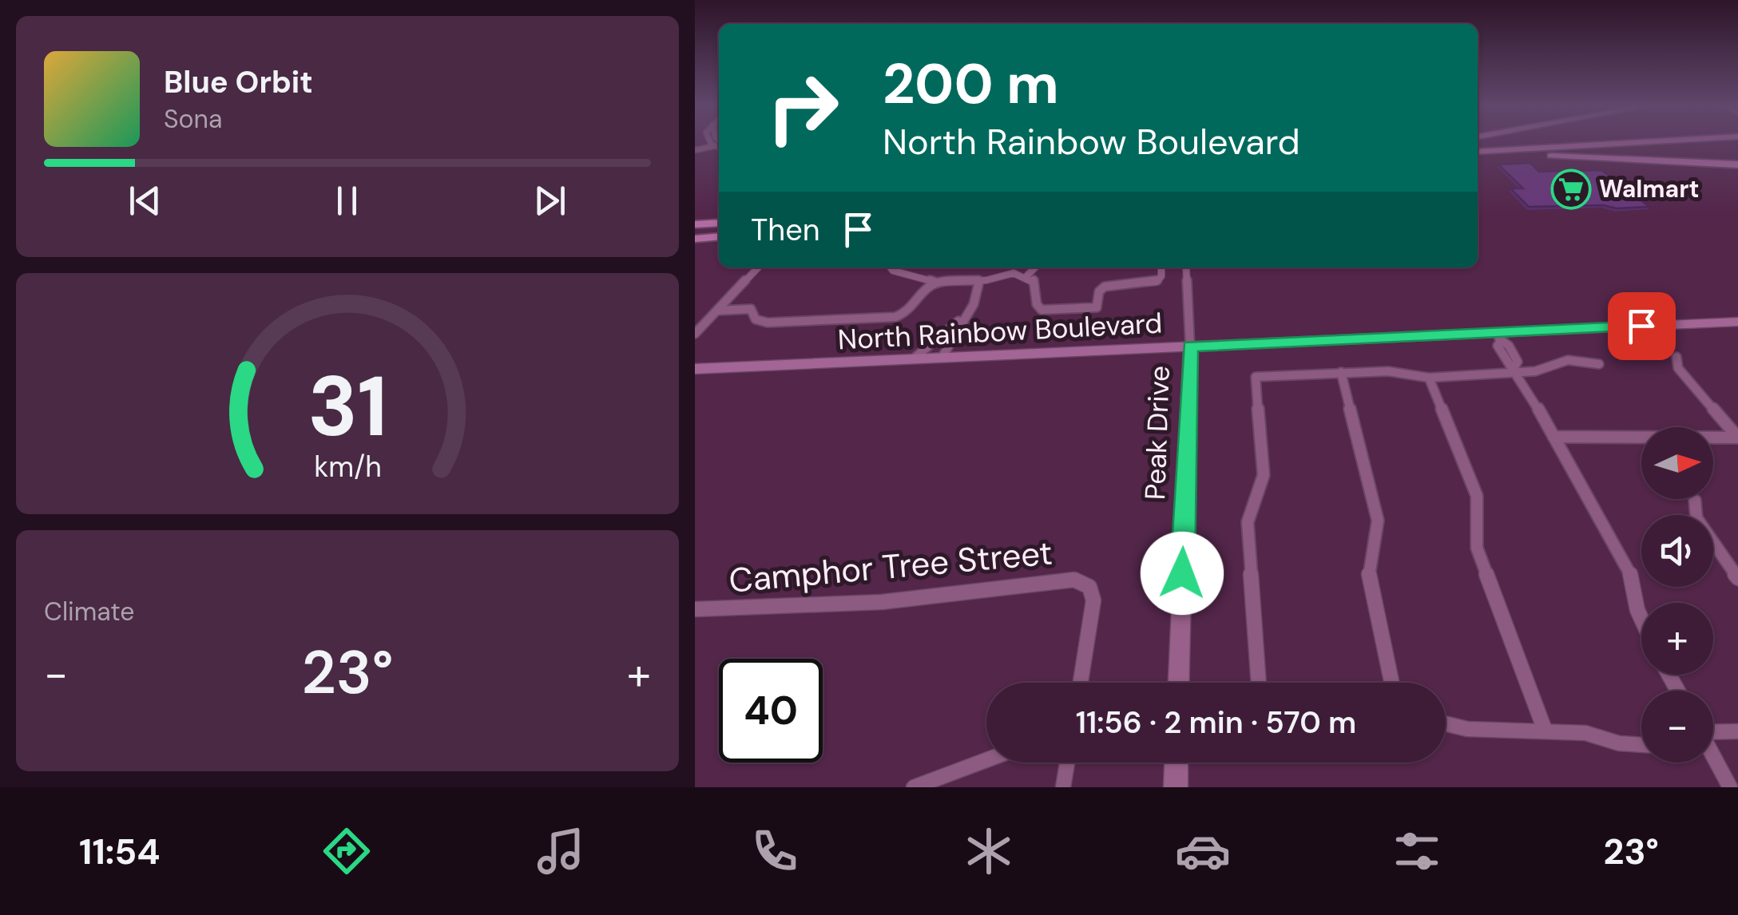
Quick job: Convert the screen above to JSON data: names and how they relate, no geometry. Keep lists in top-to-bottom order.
{
  "streets": {
    "main road": ["North Rainbow Boulevard"],
    "street": ["Peak Drive", "Camphor Tree Street"]
  },
  "crossings": [
    ["North Rainbow Boulevard", "Peak Drive"]
  ],
  "places": {
    "supermarket": ["Walmart"]
  },
  "north": "right",
  "page": {
    "turn": ["200 m", "North Rainbow Boulevard"],
    "song": ["Blue Orbit", "Sona"],
    "then": "Then",
    "map_buttons": ["+", "−"],
    "tile": "Climate",
    "heat": ["−", "23°", "+"],
    "limit": "40",
    "trip": "11:56 · 2 min · 570 m",
    "tabs": ["11:54", "23°"],
    "gauge": ["31", "km/h"]
  }
}
